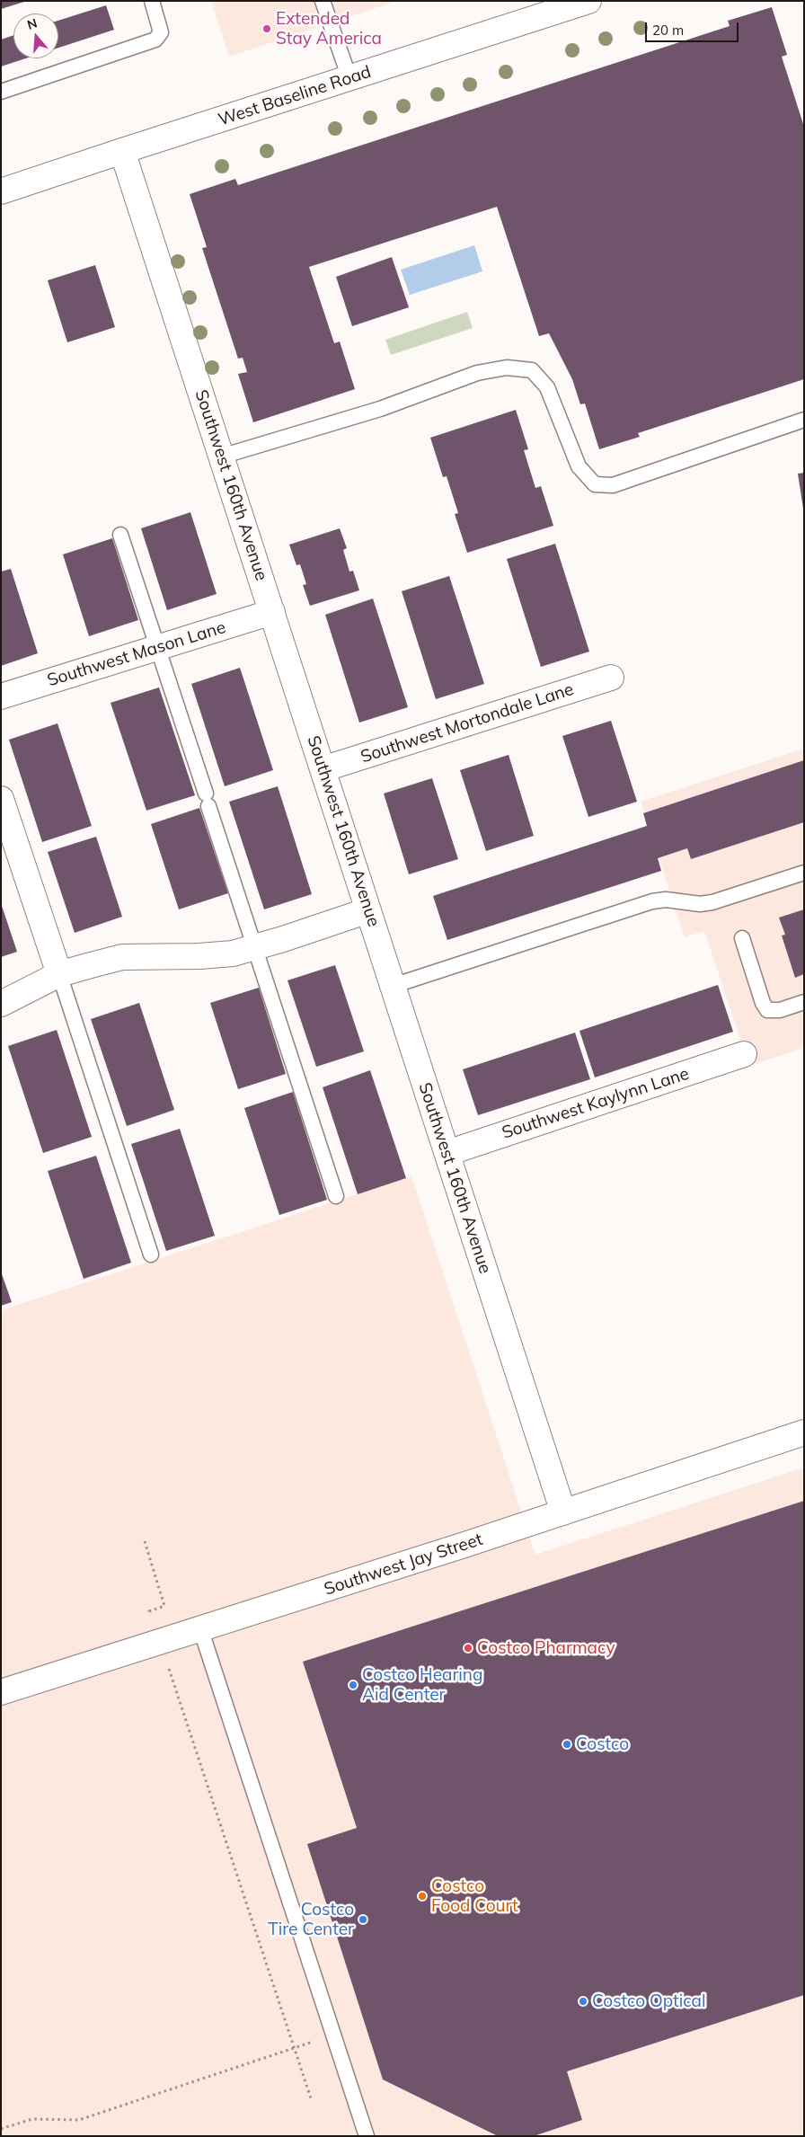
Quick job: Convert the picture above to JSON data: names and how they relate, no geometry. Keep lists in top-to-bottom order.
{
  "streets": {
    "street": [
      "West Baseline Road",
      "Southwest 160th Avenue",
      "Southwest Mason Lane",
      "Southwest Mortondale Lane",
      "Southwest Kaylynn Lane",
      "Southwest Jay Street"
    ]
  },
  "crossings": [
    ["West Baseline Road", "Southwest 160th Avenue"],
    ["Southwest 160th Avenue", "Southwest Mason Lane"],
    ["Southwest 160th Avenue", "Southwest Mortondale Lane"],
    ["Southwest 160th Avenue", "Southwest Kaylynn Lane"],
    ["Southwest 160th Avenue", "Southwest Jay Street"]
  ],
  "places": [
    "Extended Stay America",
    "Costco Pharmacy",
    "Costco Hearing Aid Center",
    "Costco",
    "Costco Food Court",
    "Costco Tire Center",
    "Costco Optical"
  ],
  "scale_bar": "20 m",
  "north": "top"
}
